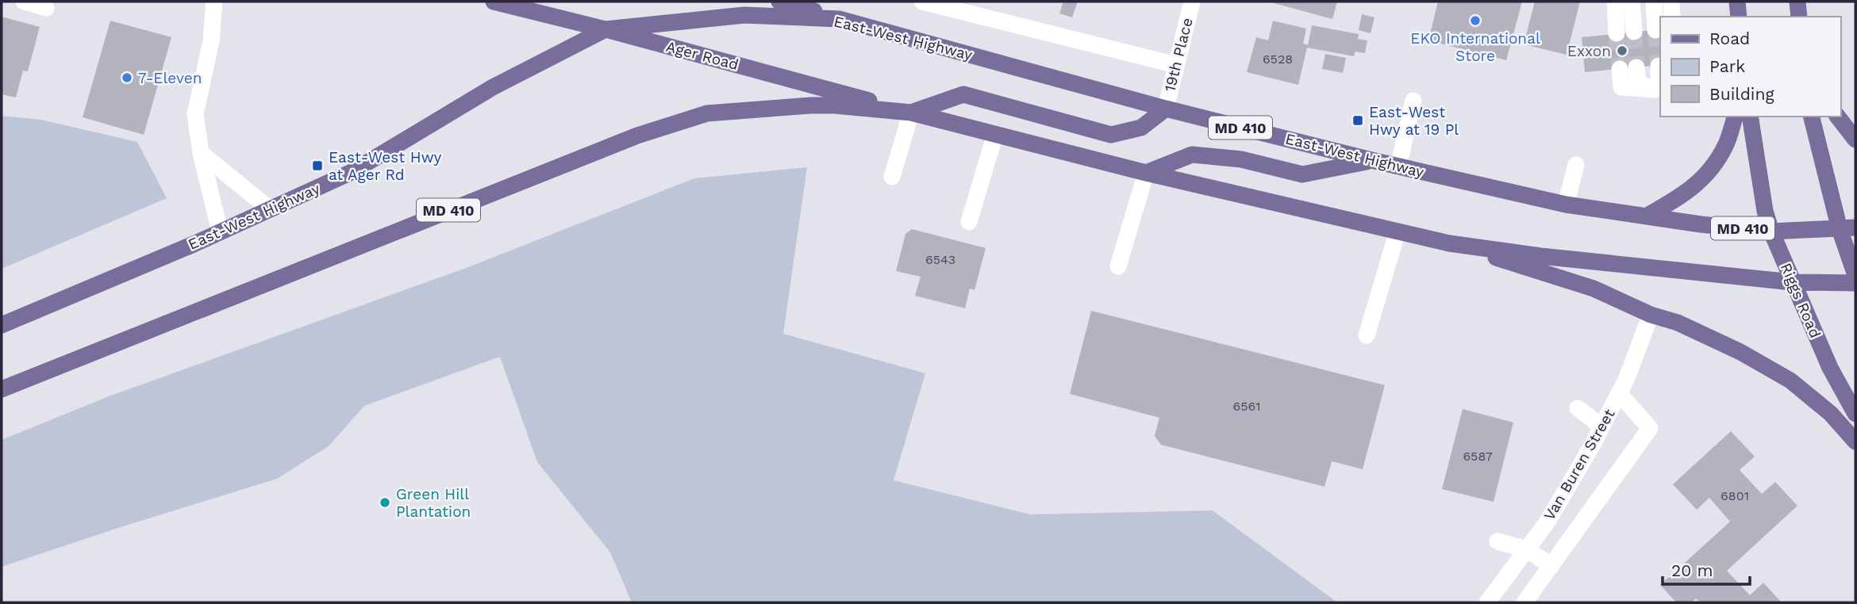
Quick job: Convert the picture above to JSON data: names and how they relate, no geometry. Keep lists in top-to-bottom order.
{
  "streets": {
    "main road": [
      "East-West Highway",
      "Ager Road",
      "MD 410",
      "Riggs Road"
    ],
    "street": ["19th Place", "Van Buren Street"]
  },
  "crossings": [
    ["East-West Highway", "19th Place"],
    ["East-West Highway", "Ager Road"],
    ["East-West Highway", "Riggs Road"],
    ["Ager Road", "MD 410"],
    ["MD 410", "Riggs Road"]
  ],
  "places": {
    "other": [
      "EKO International Store",
      "Exxon",
      "7-Eleven",
      "Green Hill Plantation"
    ],
    "transit": ["East-West Hwy at 19 Pl", "East-West Hwy at Ager Rd"]
  },
  "house_numbers": [
    "6528",
    "6543",
    "6561",
    "6587",
    "6801"
  ],
  "legend": ["Road", "Park", "Building"],
  "scale_bar": "20 m"
}
